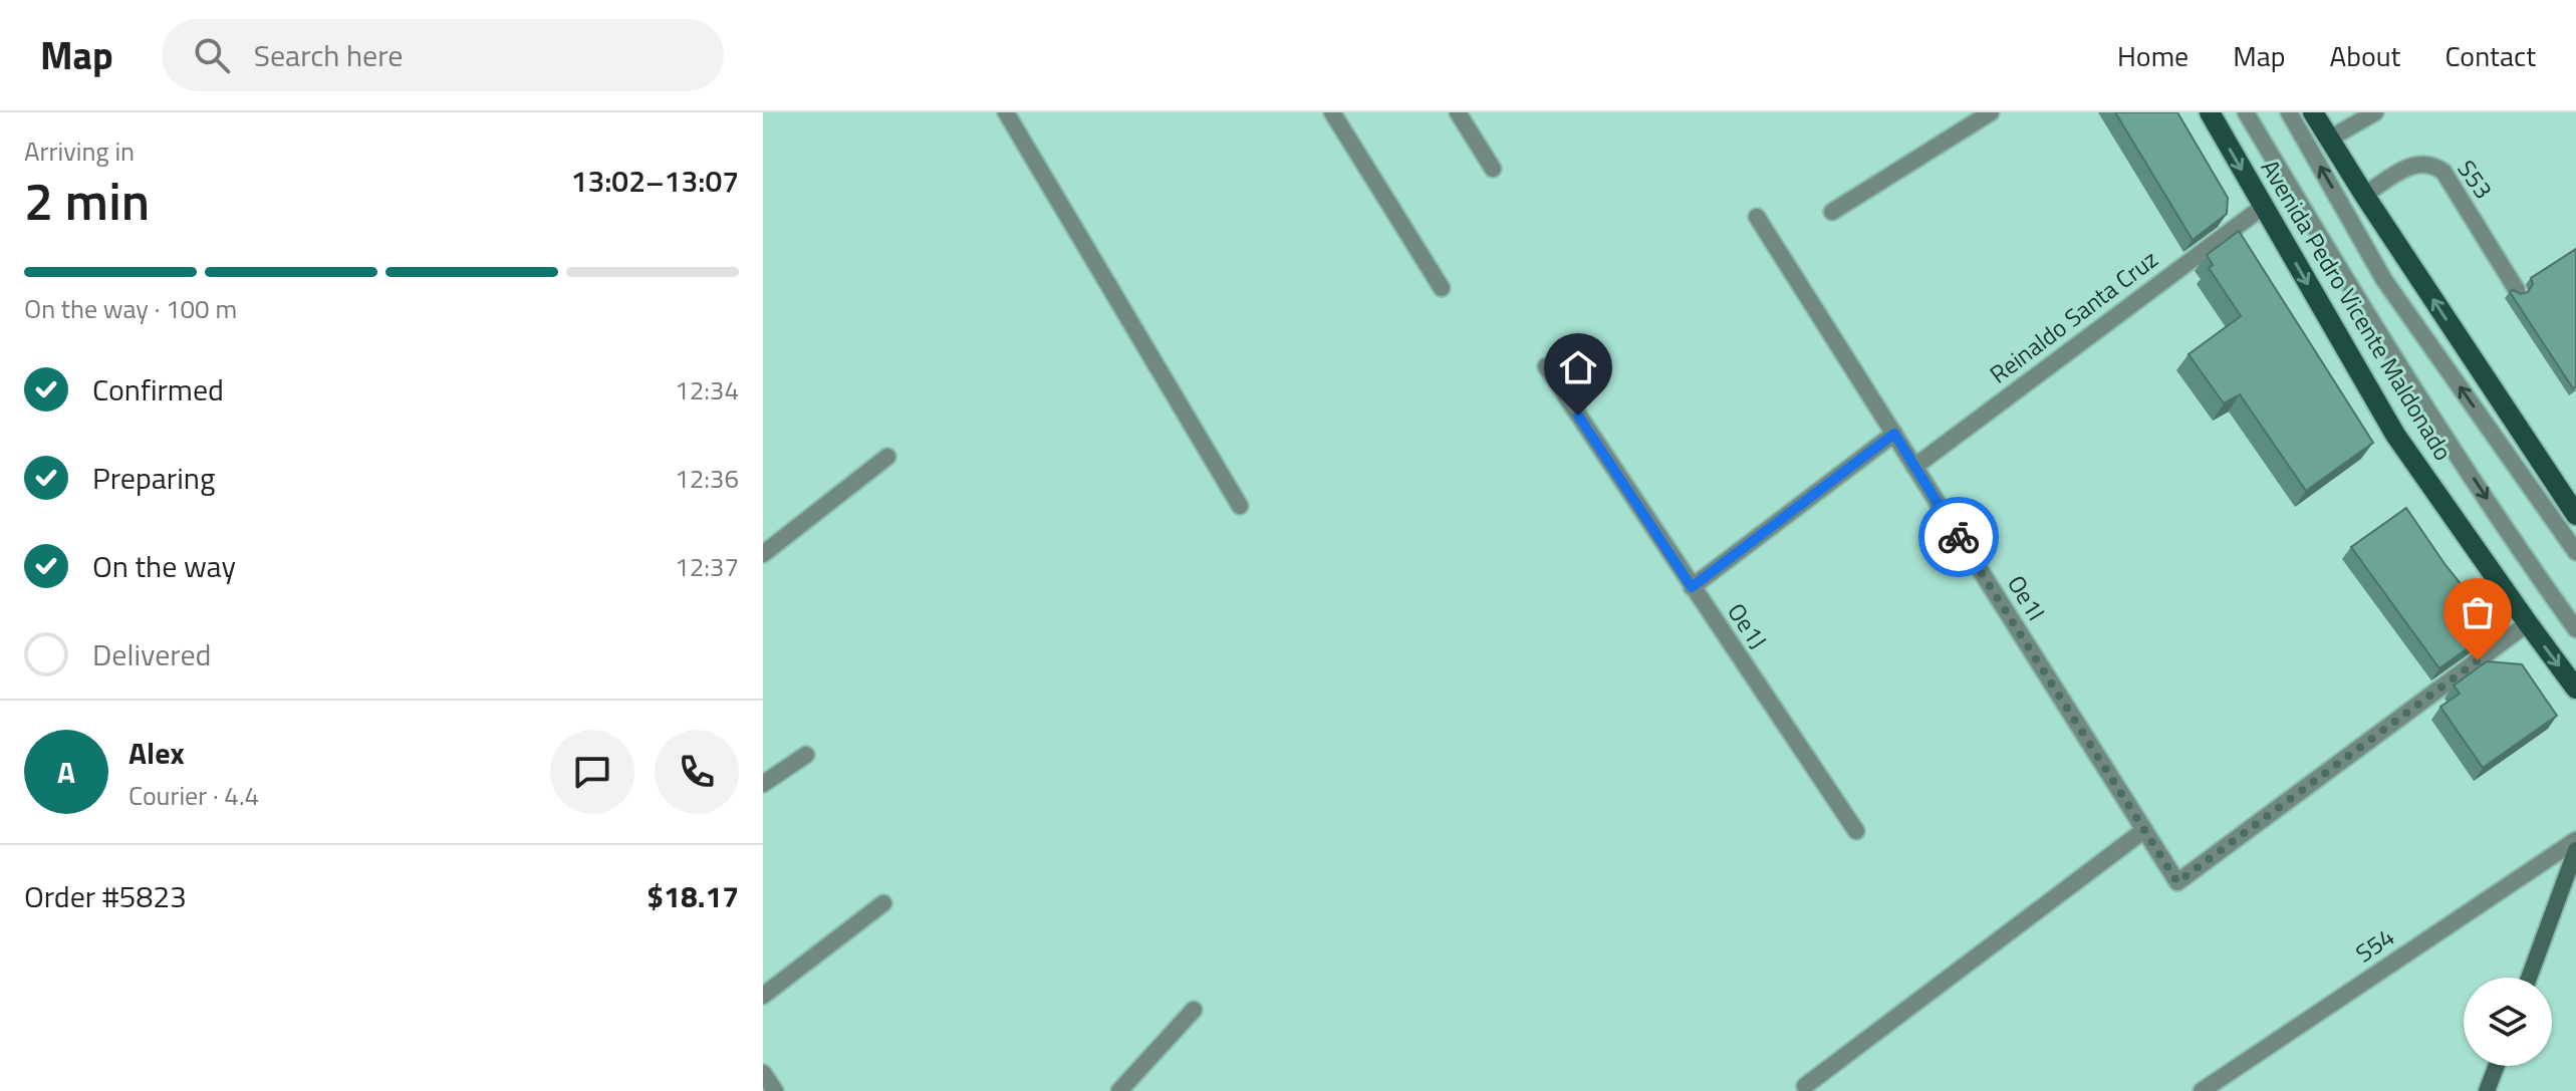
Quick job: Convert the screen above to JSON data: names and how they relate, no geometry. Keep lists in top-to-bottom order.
{
  "streets": {
    "main road": ["Avenida Pedro Vicente Maldonado"],
    "street": [
      "S53",
      "Reinaldo Santa Cruz",
      "Oe1I",
      "Oe1J",
      "S54"
    ]
  },
  "crossings": [
    ["Avenida Pedro Vicente Maldonado", "Reinaldo Santa Cruz"],
    ["Avenida Pedro Vicente Maldonado", "Oe1I"],
    ["Reinaldo Santa Cruz", "Oe1I"]
  ],
  "page": {
    "header": "Map",
    "search": "Search here",
    "nav": [
      "Home",
      "Map",
      "About",
      "Contact"
    ],
    "heading": ["2 min", "Arriving in", "13:02–13:07"],
    "panel": [
      "Alex",
      "Courier · 4.4",
      "Order #5823",
      "$18.17"
    ],
    "bar": "On the way · 100 m",
    "list": [
      ["Confirmed", "12:34"],
      ["Preparing", "12:36"],
      ["On the way", "12:37"],
      "Delivered"
    ],
    "round": "A"
  }
}
